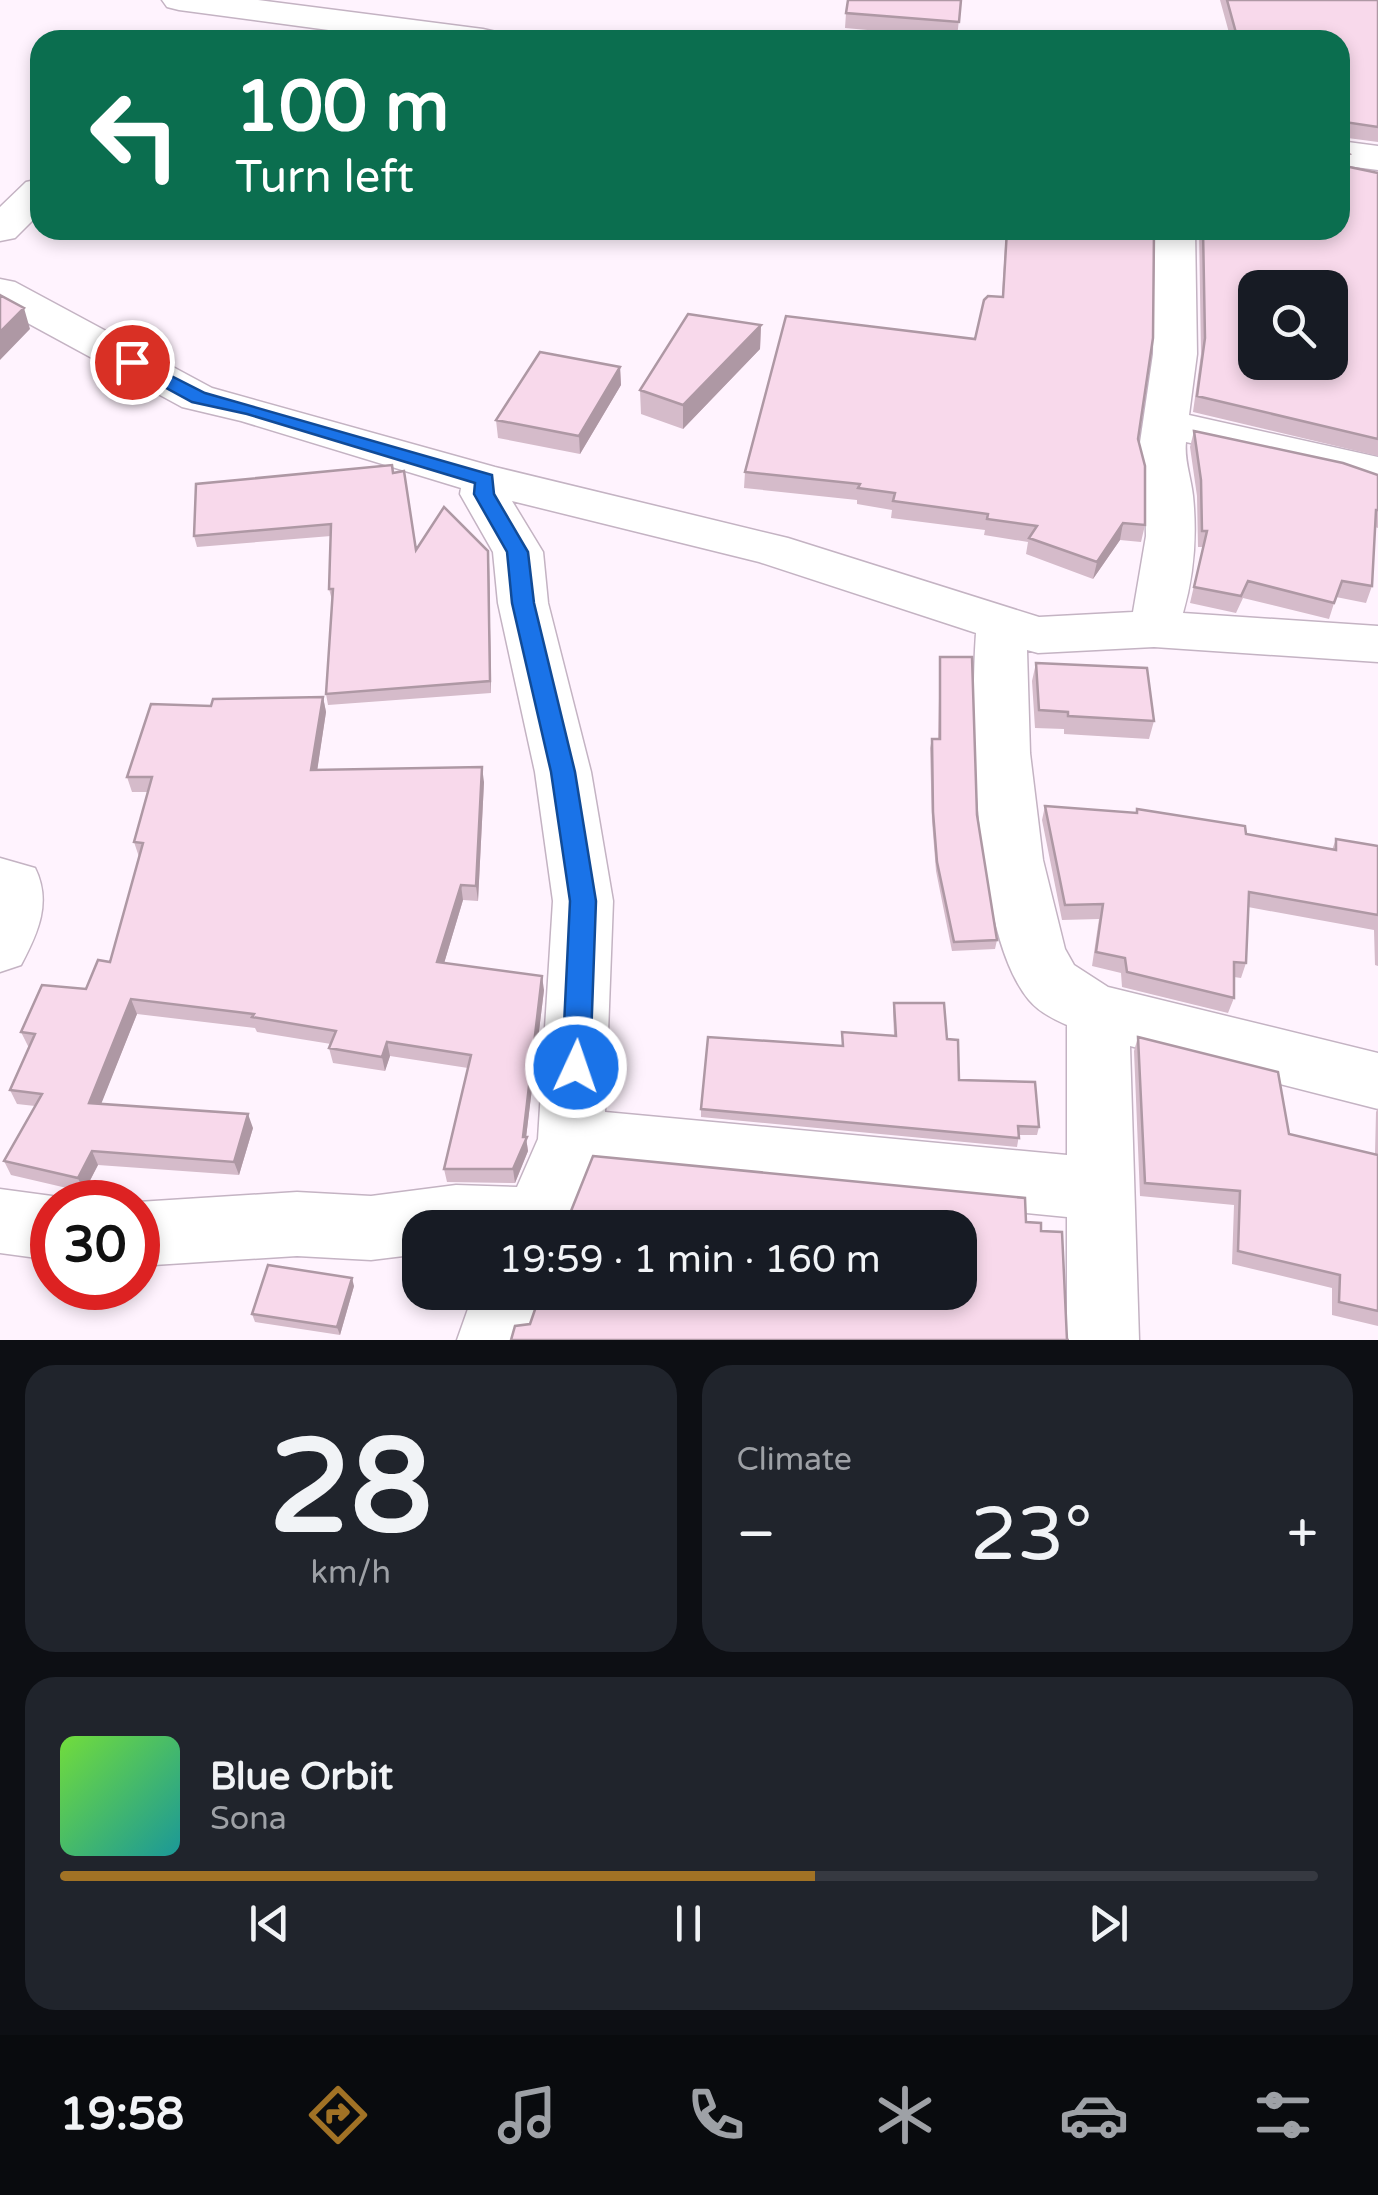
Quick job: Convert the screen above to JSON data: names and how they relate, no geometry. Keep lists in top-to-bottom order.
{
  "page": {
    "turn": ["100 m", "Turn left"],
    "limit": "30",
    "trip": "19:59 · 1 min · 160 m",
    "tile": [
      ["28", "km/h"],
      "Climate"
    ],
    "heat": ["−", "23°", "+"],
    "song": ["Blue Orbit", "Sona"],
    "tabs": "19:58"
  }
}
